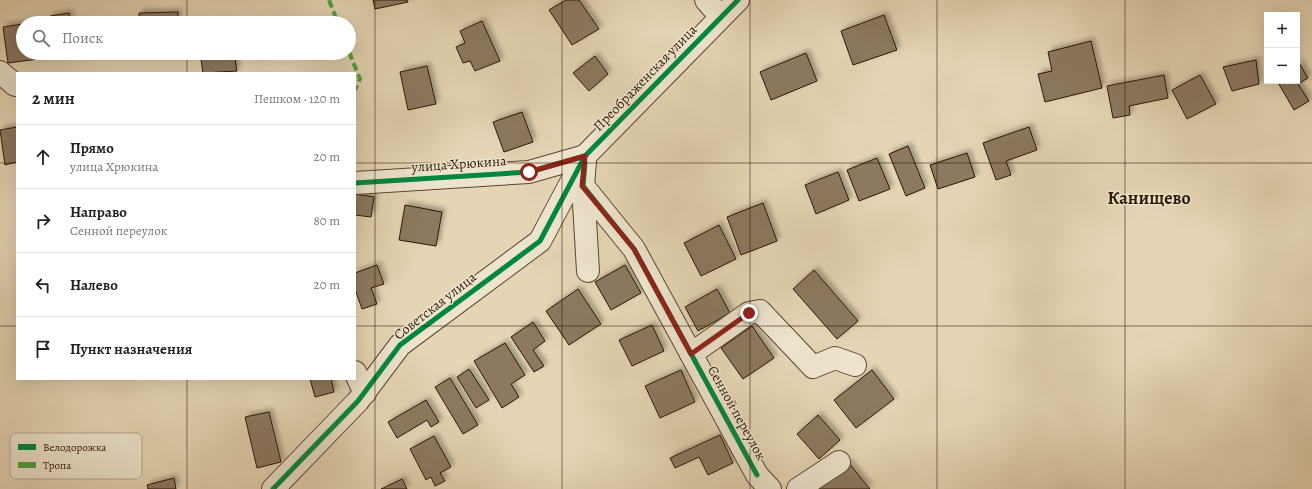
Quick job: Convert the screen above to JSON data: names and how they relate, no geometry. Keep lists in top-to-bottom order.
{
  "streets": {
    "street": [
      "Преображенская улица",
      "улица Хрюкина",
      "Советская улица",
      "Сенной переулок"
    ]
  },
  "crossings": [
    ["Преображенская улица", "улица Хрюкина"],
    ["Преображенская улица", "Советская улица"],
    ["улица Хрюкина", "Советская улица"]
  ],
  "districts": ["Канищево"],
  "legend": ["Велодорожка", "Тропа"],
  "page": {
    "map_buttons": ["+", "−"],
    "search": "Поиск",
    "heading": ["2 мин", "Пешком · 120 m"],
    "list": [
      ["Прямо", "улица Хрюкина", "20 m"],
      ["Направо", "Сенной переулок", "80 m"],
      ["Налево", "20 m"],
      "Пункт назначения"
    ]
  }
}
